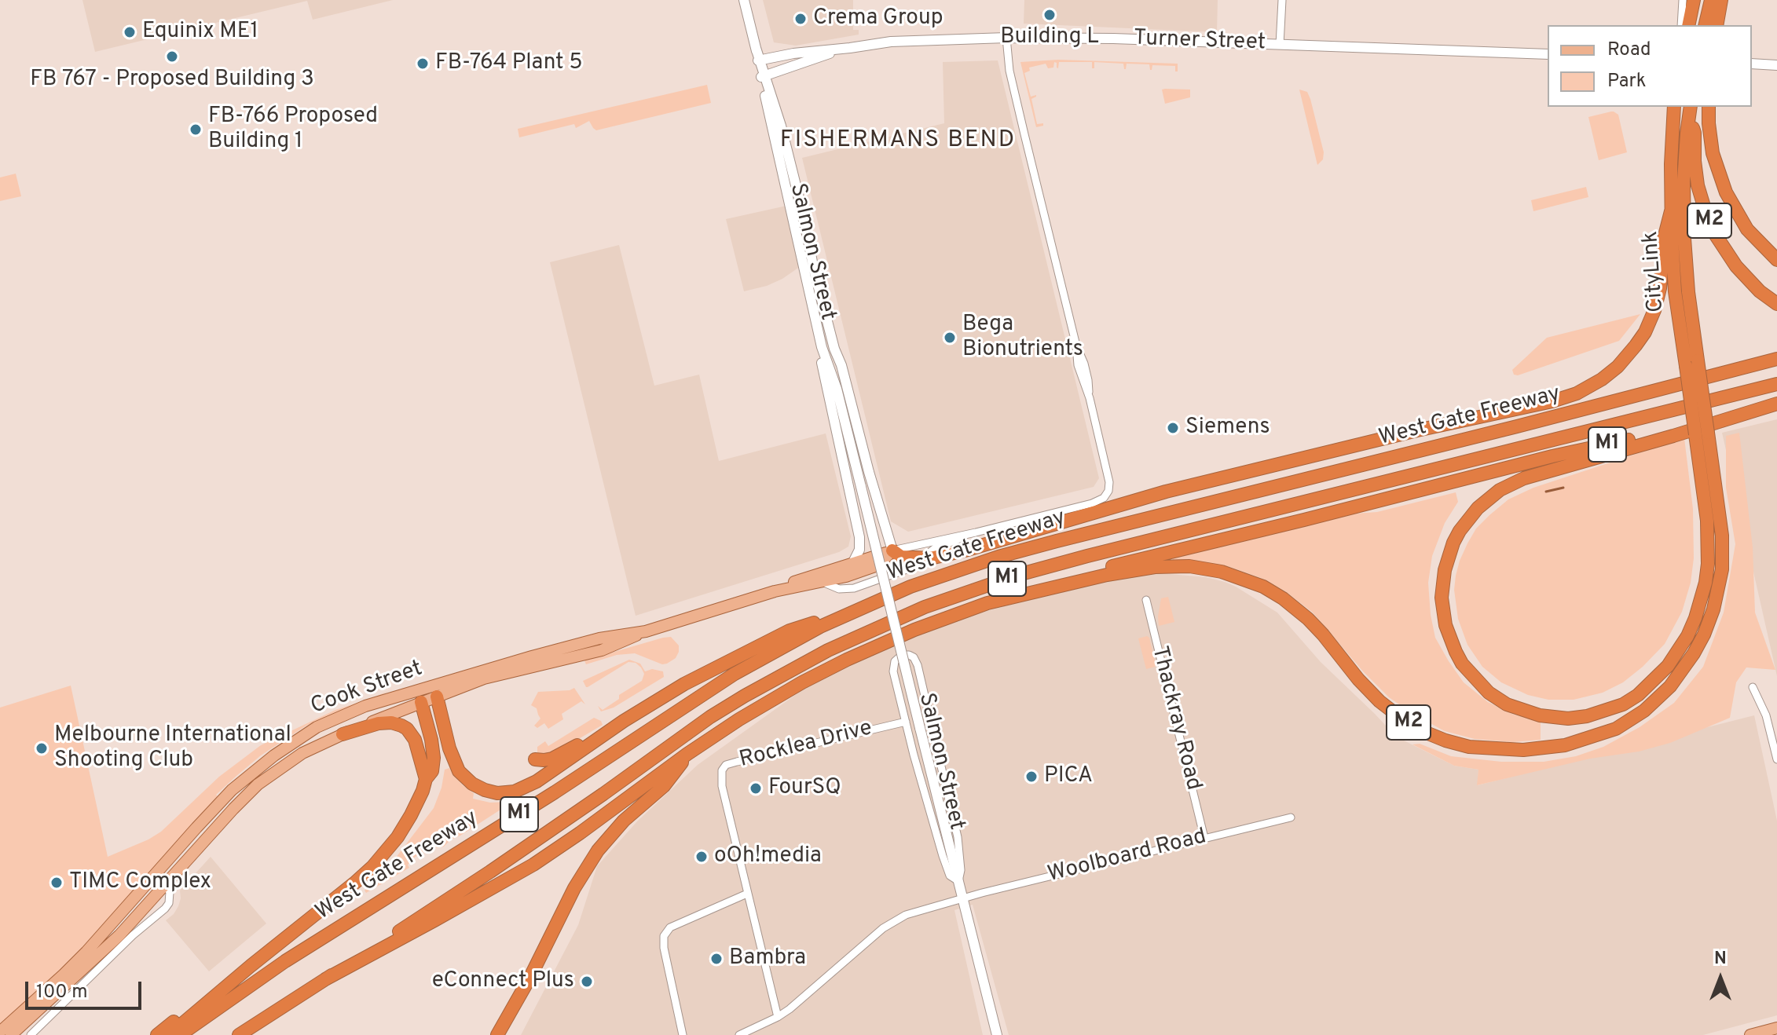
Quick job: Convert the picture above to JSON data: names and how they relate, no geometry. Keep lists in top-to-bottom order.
{
  "streets": {
    "highway": [
      "M2",
      "CityLink",
      "West Gate Freeway",
      "M1"
    ],
    "main road": ["Cook Street"],
    "street": [
      "Turner Street",
      "Salmon Street",
      "Thackray Road",
      "Rocklea Drive",
      "Woolboard Road"
    ]
  },
  "crossings": [
    ["Turner Street", "Salmon Street"],
    ["M2", "Salmon Street"],
    ["M2", "CityLink"],
    ["M2", "West Gate Freeway"],
    ["M2", "M1"],
    ["M2", "Cook Street"],
    ["Salmon Street", "Cook Street"],
    ["Salmon Street", "Rocklea Drive"],
    ["Salmon Street", "Woolboard Road"],
    ["West Gate Freeway", "M1"],
    ["Thackray Road", "Woolboard Road"]
  ],
  "districts": ["FISHERMANS BEND"],
  "places": [
    "Building L",
    "Crema Group",
    "Equinix ME1",
    "FB 767 - Proposed Building 3",
    "FB-764 Plant 5",
    "FB-766 Proposed Building 1",
    "Bega Bionutrients",
    "Siemens",
    "Melbourne International Shooting Club",
    "PICA",
    "FourSQ",
    "oOh!media",
    "TIMC Complex",
    "Bambra",
    "eConnect Plus"
  ],
  "legend": ["Road", "Park"],
  "scale_bar": "100 m",
  "north": "top"
}
